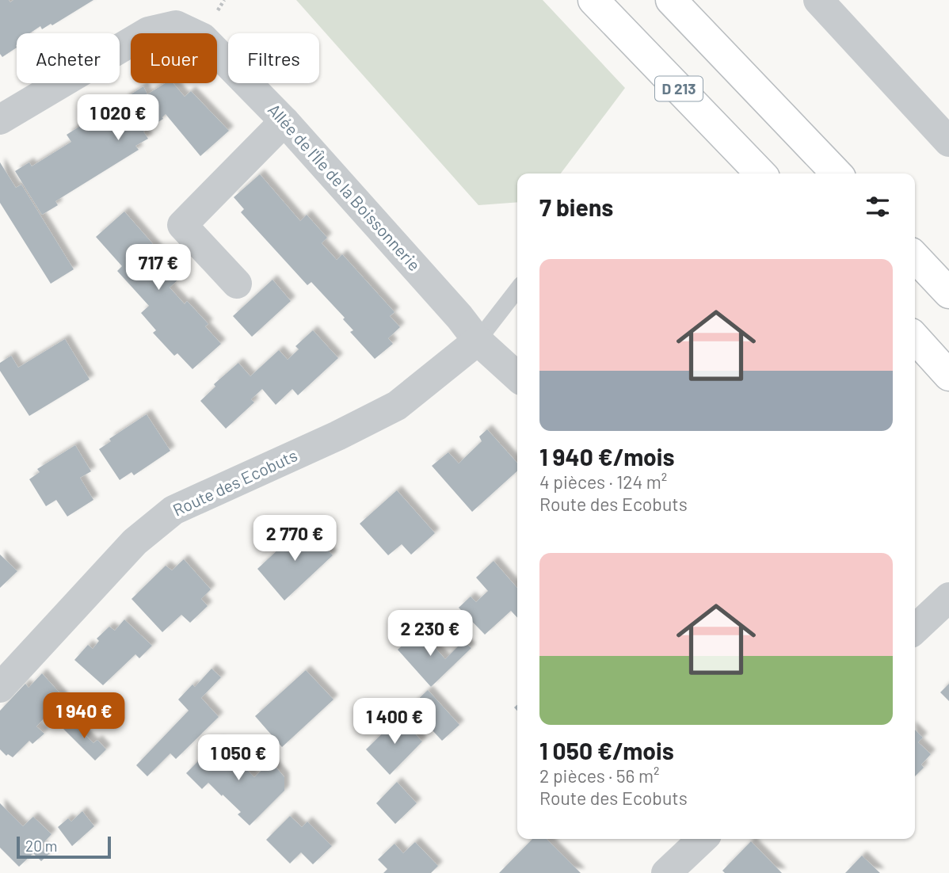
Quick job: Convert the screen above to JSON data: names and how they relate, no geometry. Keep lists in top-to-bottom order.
{
  "streets": {
    "highway": ["D 213"],
    "street": ["Allée de l'Île de la Boissonnerie", "Route des Ecobuts"]
  },
  "crossings": [
    ["Allée de l'Île de la Boissonnerie", "Route des Ecobuts"]
  ],
  "scale_bar": "20 m",
  "page": {
    "chip": ["Acheter", "Louer", "Filtres"],
    "price": [
      "1 020 €",
      "717 €",
      "2 770 €",
      "2 230 €",
      "1 940 €",
      "1 400 €",
      "1 050 €"
    ],
    "heading": "7 biens",
    "list": [
      {
        "name": "1 940 €/mois",
        "note": "4 pièces · 124 m² · Route des Ecobuts"
      },
      {
        "name": "1 050 €/mois",
        "note": "2 pièces · 56 m² · Route des Ecobuts"
      }
    ],
    "scale": "20 m"
  }
}
